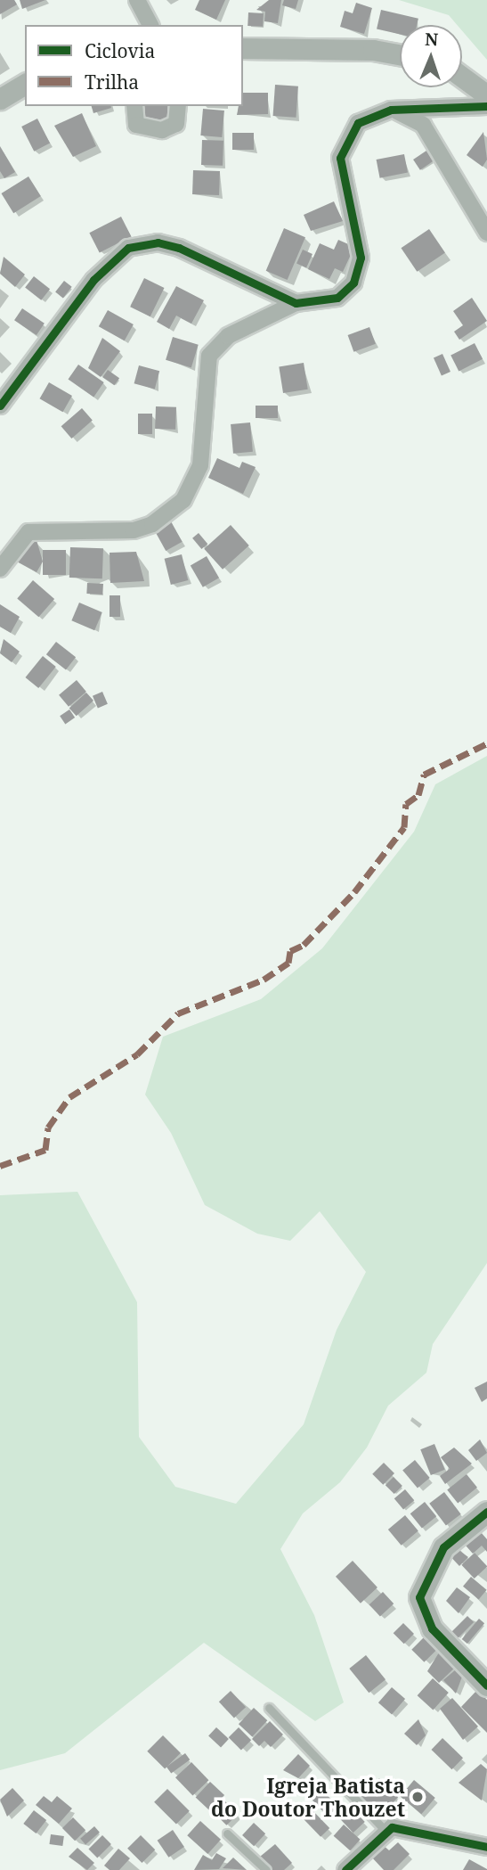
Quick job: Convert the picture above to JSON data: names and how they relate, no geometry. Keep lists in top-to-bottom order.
{
  "places": ["Igreja Batista do Doutor Thouzet"],
  "legend": ["Ciclovia", "Trilha"],
  "north": "top"
}
